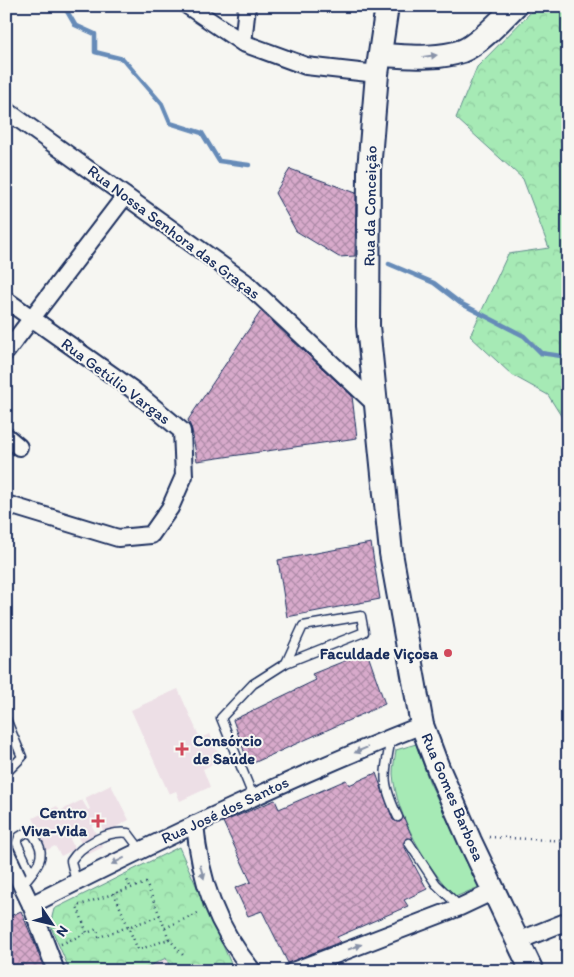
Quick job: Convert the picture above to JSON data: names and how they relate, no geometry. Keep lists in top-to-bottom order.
{
  "streets": {
    "street": [
      "Rua da Conceição",
      "Rua Nossa Senhora das Graças",
      "Rua Getúlio Vargas",
      "Rua Gomes Barbosa",
      "Rua José dos Santos"
    ]
  },
  "crossings": [
    ["Rua da Conceição", "Rua Nossa Senhora das Graças"],
    ["Rua da Conceição", "Rua Gomes Barbosa"],
    ["Rua Nossa Senhora das Graças", "Rua Gomes Barbosa"],
    ["Rua Gomes Barbosa", "Rua José dos Santos"]
  ],
  "one_way": ["Rua José dos Santos"],
  "places": {
    "other": ["Faculdade Viçosa"],
    "health": ["Consórcio de Saúde", "Centro Viva-Vida"]
  },
  "north": "bottom right"
}
